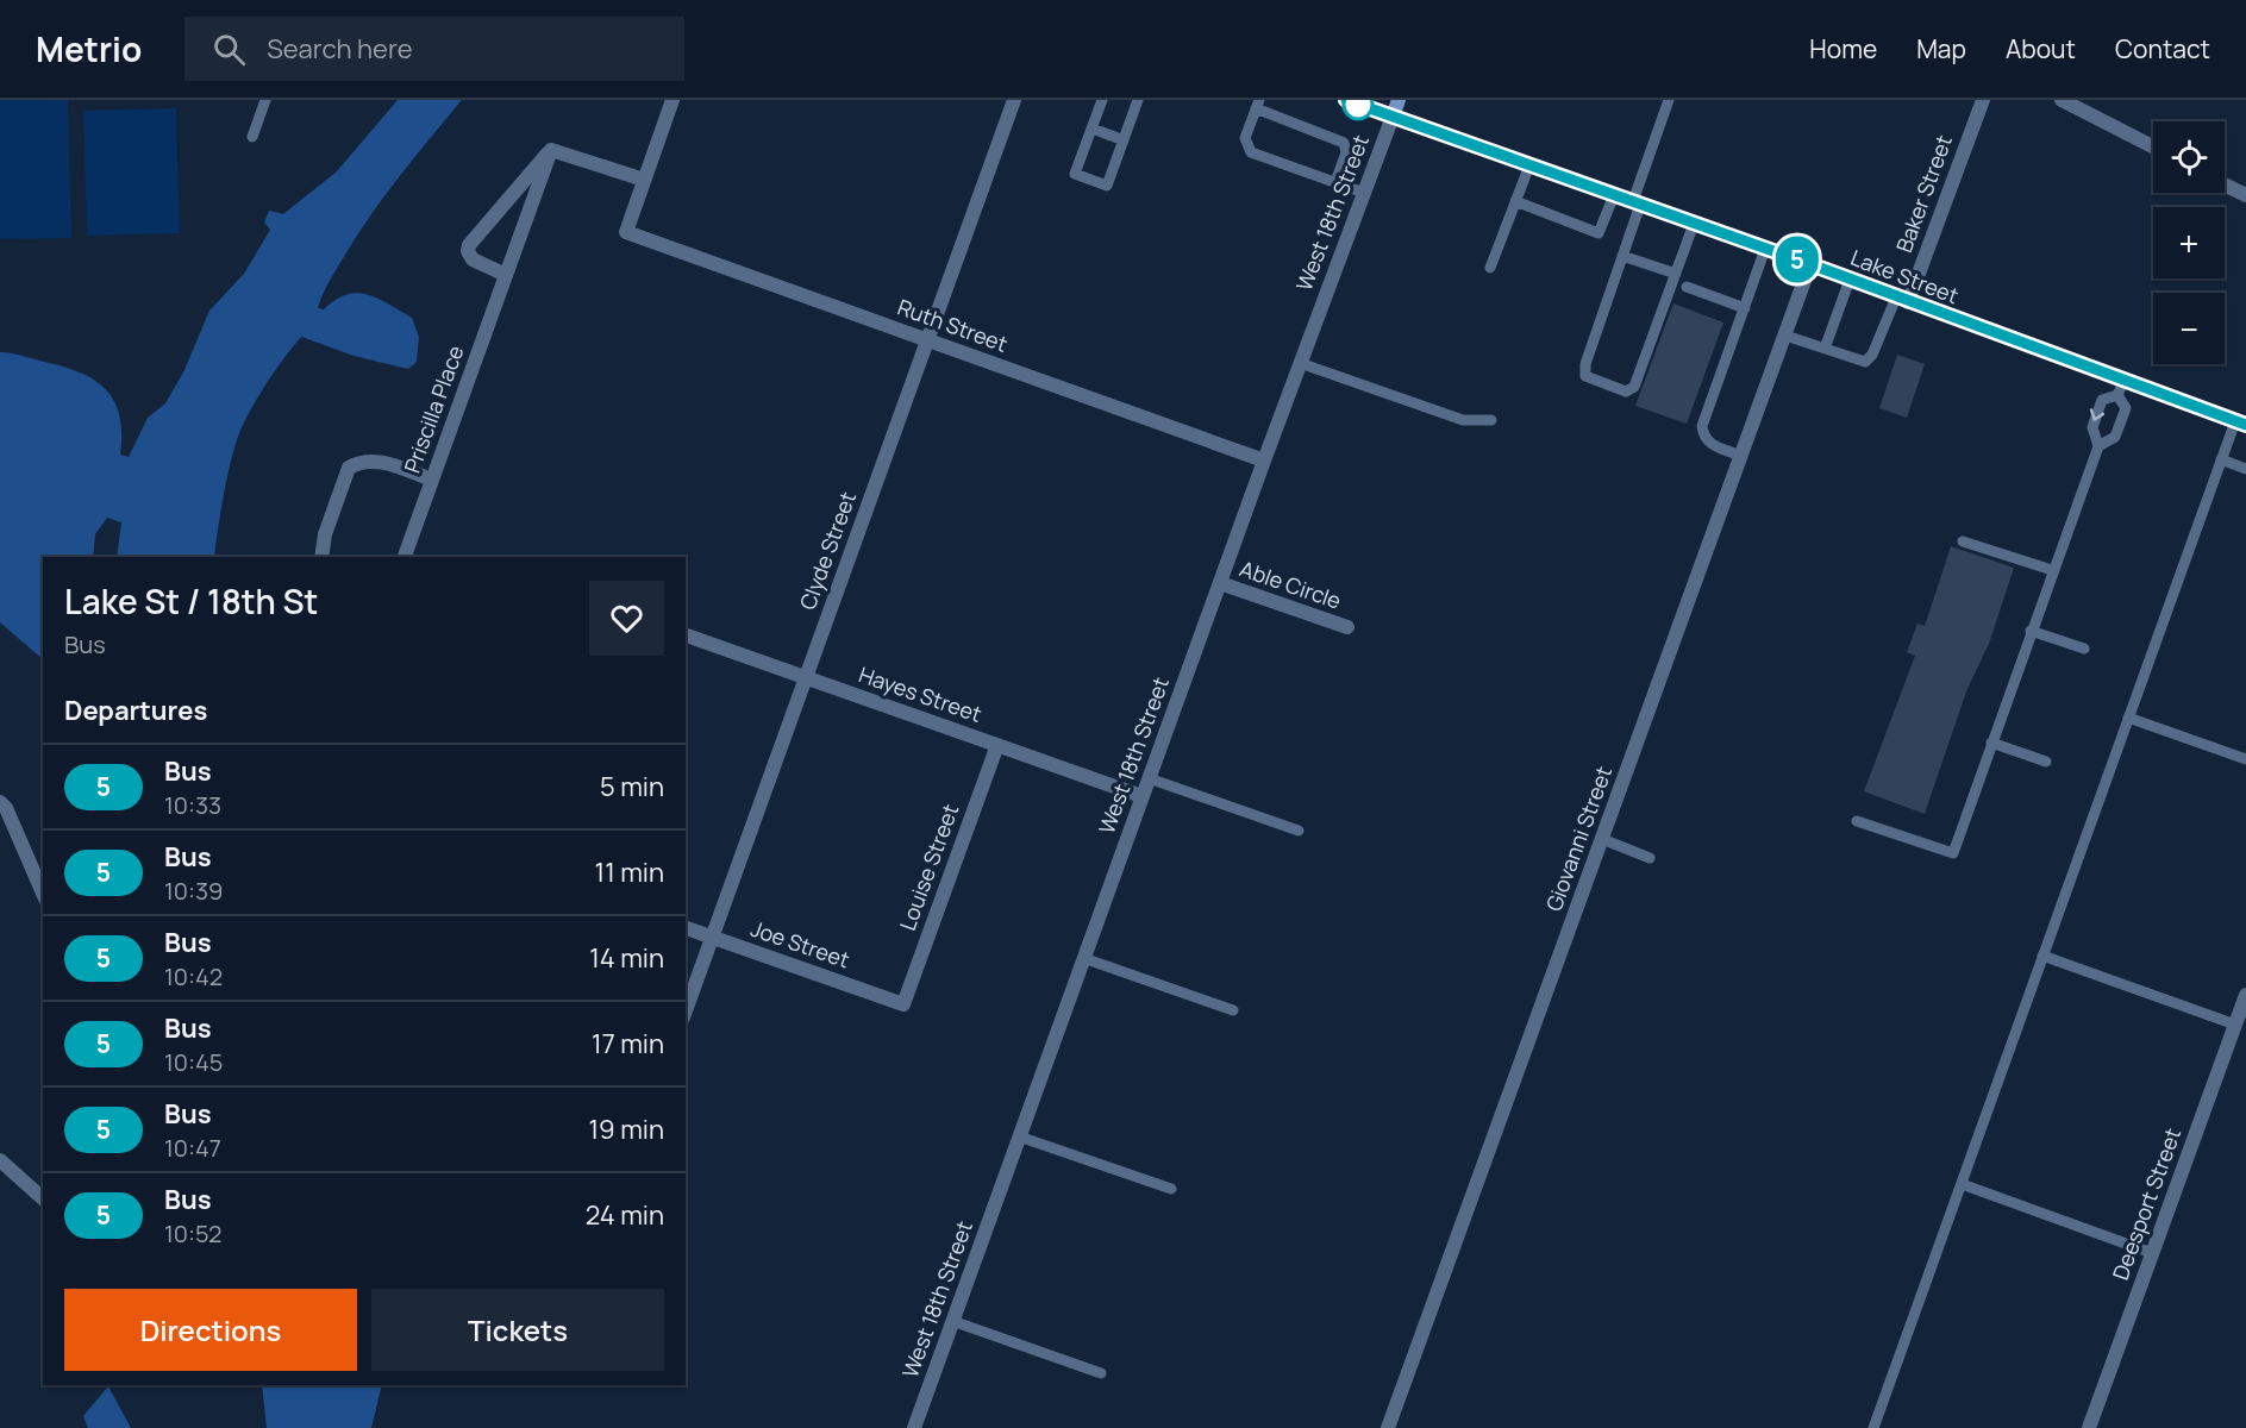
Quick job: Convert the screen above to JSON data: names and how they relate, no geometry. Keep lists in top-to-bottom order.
{
  "streets": {
    "street": [
      "Baker Street",
      "West 18th Street",
      "Lake Street",
      "Ruth Street",
      "Priscilla Place",
      "Clyde Street",
      "Able Circle",
      "Hayes Street",
      "Giovanni Street",
      "Louise Street",
      "Joe Street",
      "Deesport Street"
    ]
  },
  "crossings": [
    ["Baker Street", "Lake Street"],
    ["West 18th Street", "Lake Street"],
    ["West 18th Street", "Ruth Street"],
    ["West 18th Street", "Able Circle"],
    ["West 18th Street", "Hayes Street"],
    ["Lake Street", "Giovanni Street"],
    ["Ruth Street", "Clyde Street"],
    ["Clyde Street", "Hayes Street"],
    ["Clyde Street", "Joe Street"],
    ["Hayes Street", "Louise Street"],
    ["Louise Street", "Joe Street"]
  ],
  "lines": ["bus line 5"],
  "page": {
    "header": "Metrio",
    "search": "Search here",
    "nav": [
      "Home",
      "Map",
      "About",
      "Contact"
    ],
    "on_map": "5",
    "map_buttons": ["+", "−"],
    "heading": [
      ["Lake St / 18th St", "Bus"],
      "Departures"
    ],
    "list": [
      {
        "mark": "5",
        "name": "Bus",
        "note": "10:33",
        "value": "5 min"
      },
      {
        "mark": "5",
        "name": "Bus",
        "note": "10:39",
        "value": "11 min"
      },
      {
        "mark": "5",
        "name": "Bus",
        "note": "10:42",
        "value": "14 min"
      },
      {
        "mark": "5",
        "name": "Bus",
        "note": "10:45",
        "value": "17 min"
      },
      {
        "mark": "5",
        "name": "Bus",
        "note": "10:47",
        "value": "19 min"
      },
      {
        "mark": "5",
        "name": "Bus",
        "note": "10:52",
        "value": "24 min"
      }
    ],
    "buttons": ["Directions", "Tickets"]
  }
}
